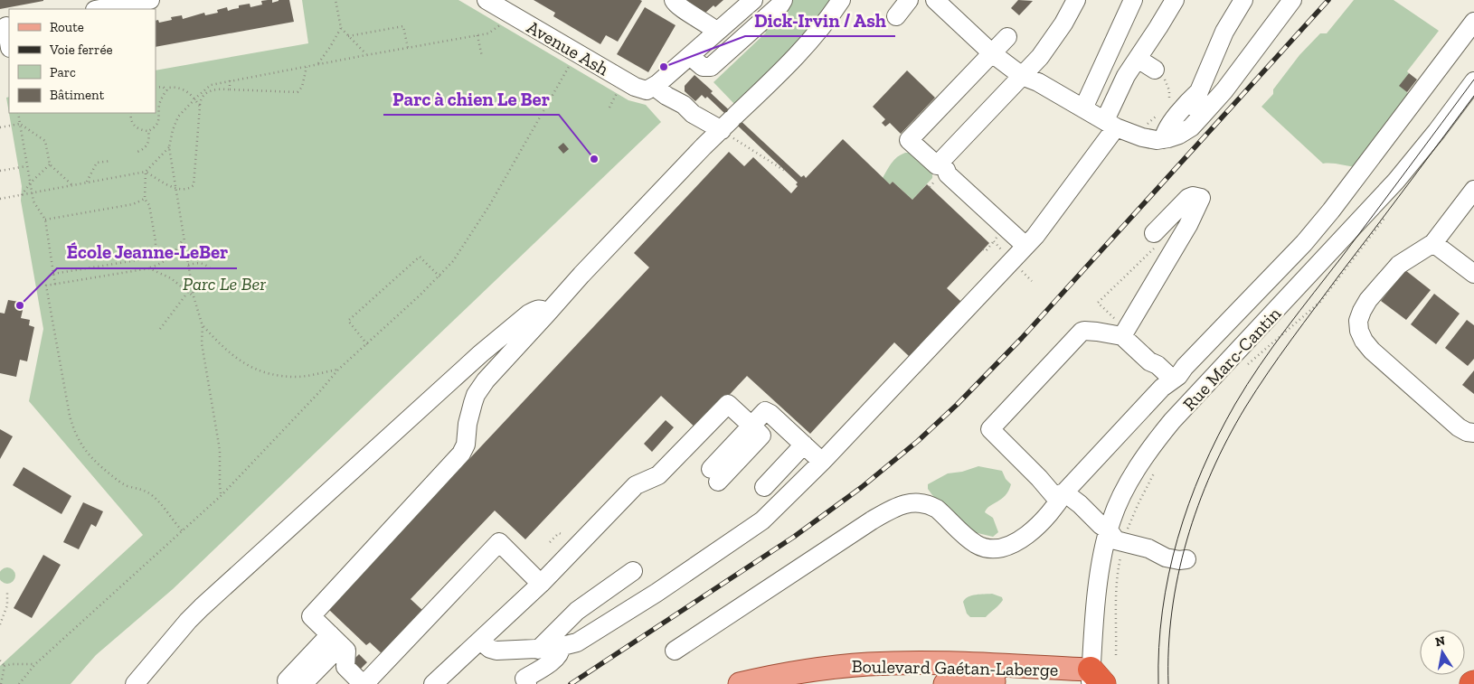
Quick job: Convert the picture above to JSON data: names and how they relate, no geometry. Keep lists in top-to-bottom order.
{
  "streets": {
    "main road": ["Boulevard Gaétan-Laberge"],
    "street": ["Avenue Ash", "Rue Marc-Cantin"]
  },
  "crossings": [
    ["Rue Marc-Cantin", "Boulevard Gaétan-Laberge"]
  ],
  "parks": ["Parc Le Ber"],
  "places": ["Dick-Irvin / Ash", "Parc à chien Le Ber", "École Jeanne-LeBer"],
  "legend": [
    "Route",
    "Voie ferrée",
    "Parc",
    "Bâtiment"
  ],
  "north": "top"
}
